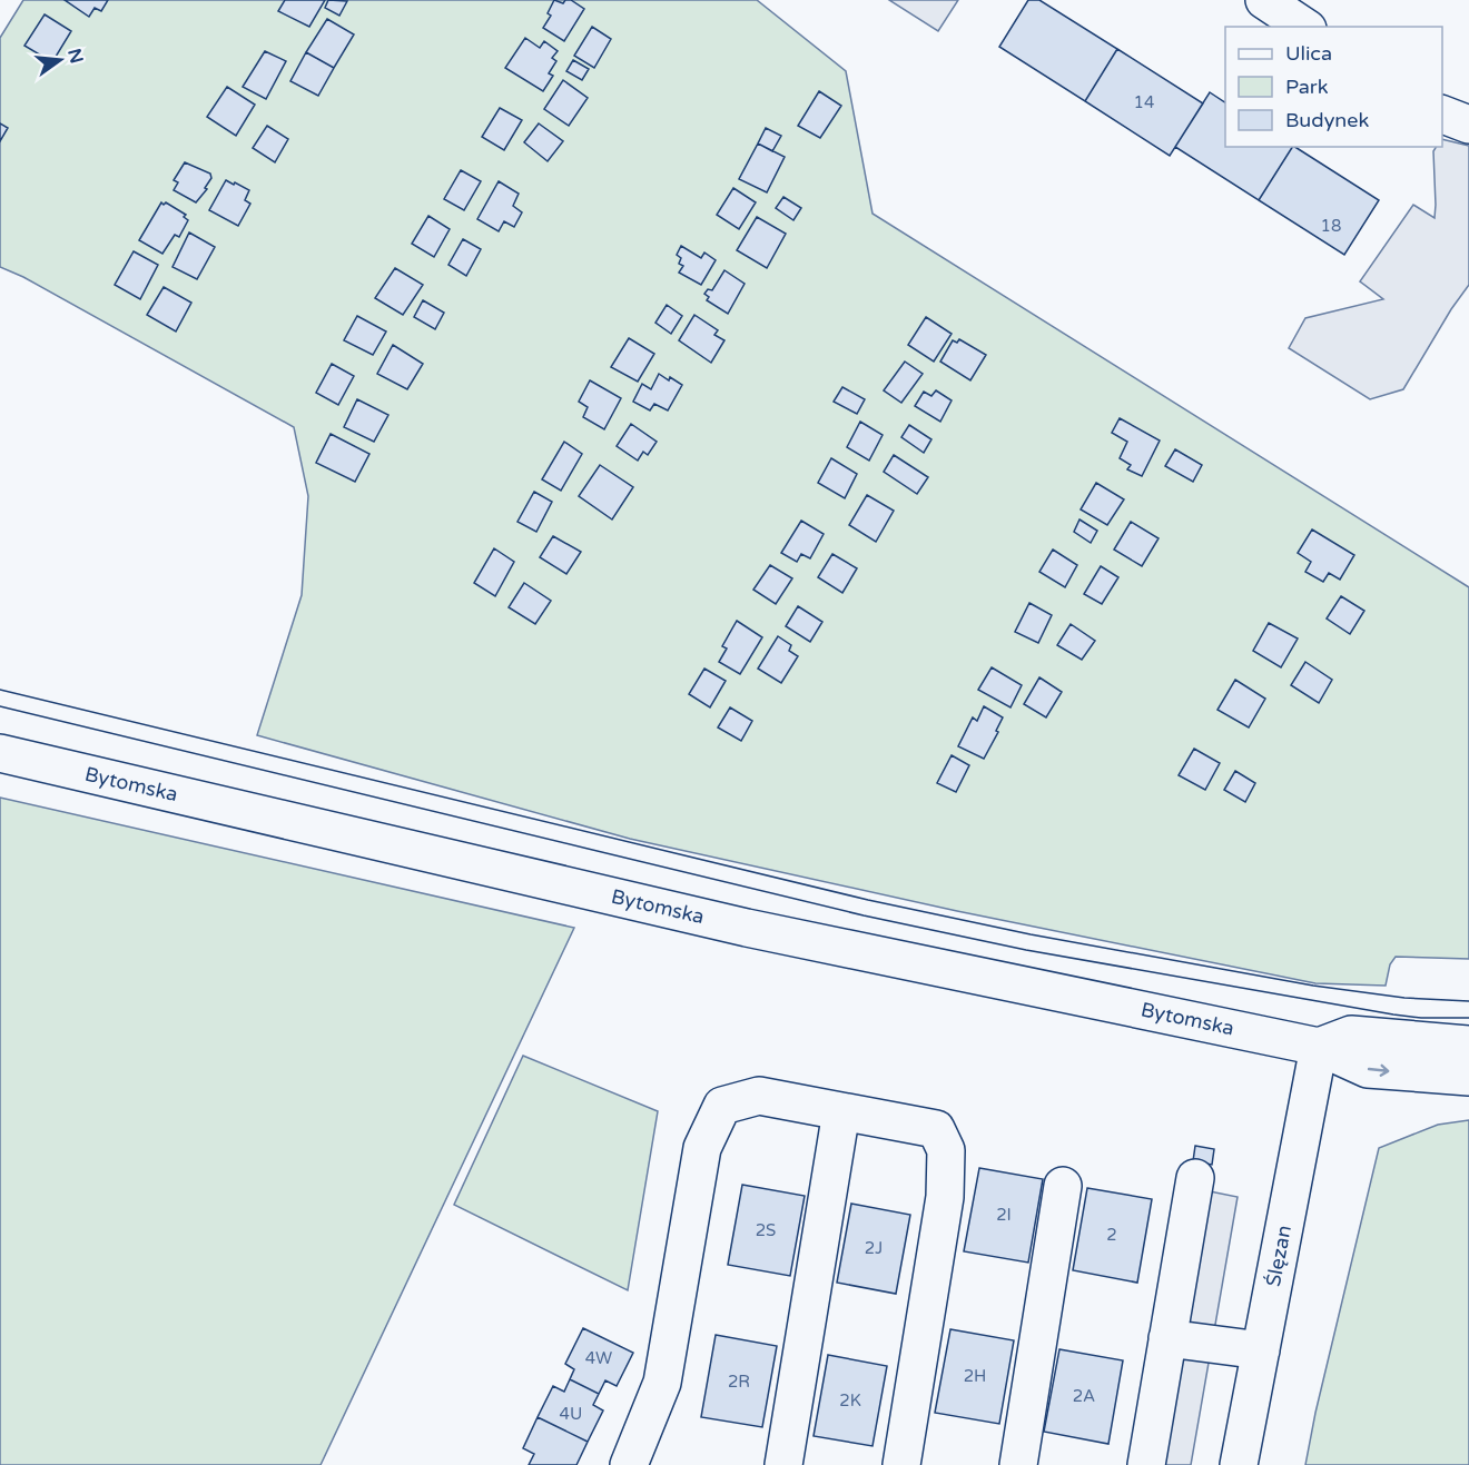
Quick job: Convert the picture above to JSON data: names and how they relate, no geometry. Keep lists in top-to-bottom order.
{
  "streets": {
    "street": ["Bytomska", "Ślęzan"]
  },
  "crossings": [
    ["Bytomska", "Ślęzan"]
  ],
  "house_numbers": [
    "14",
    "18",
    "2I",
    "2S",
    "2",
    "2J",
    "4W",
    "2H",
    "2R",
    "2A",
    "2K",
    "4U"
  ],
  "legend": ["Ulica", "Park", "Budynek"],
  "north": "right"
}
